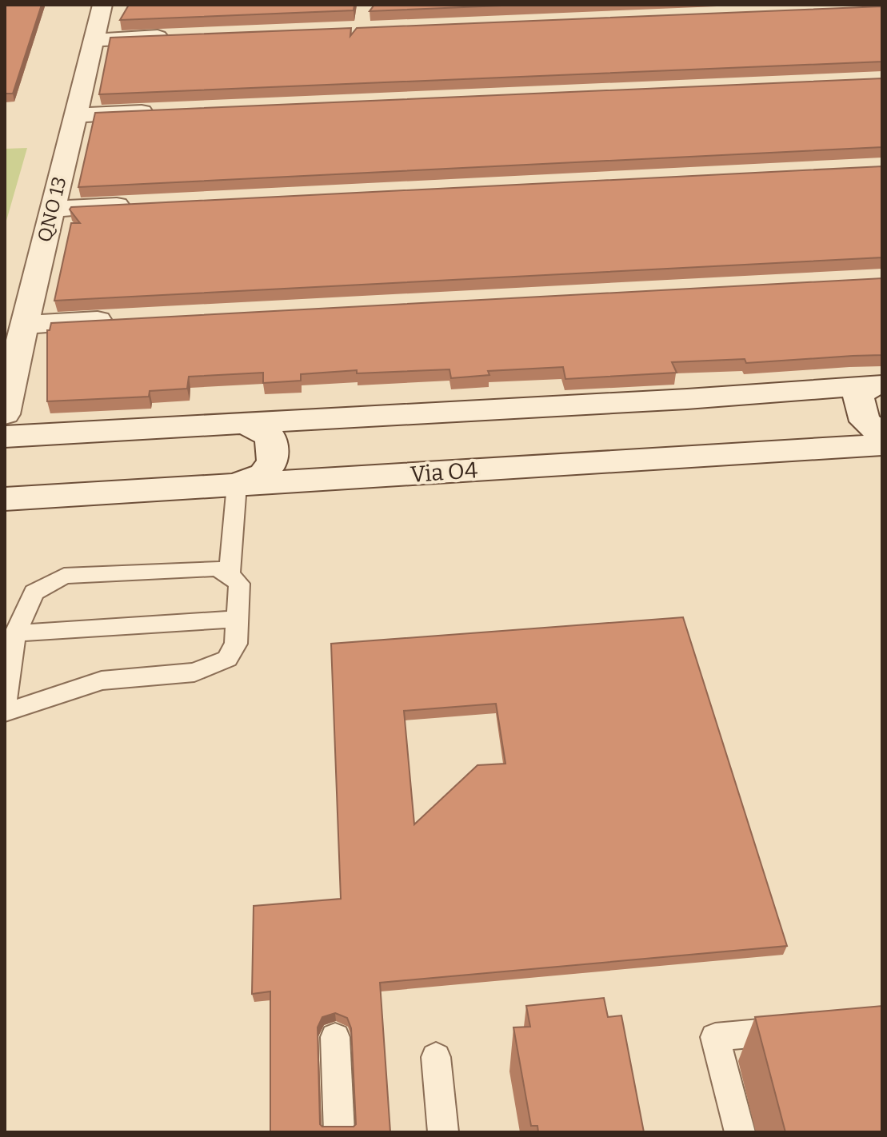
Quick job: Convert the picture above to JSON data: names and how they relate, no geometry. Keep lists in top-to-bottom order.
{
  "streets": {
    "main road": ["QNO 13", "Via O4"]
  }
}
